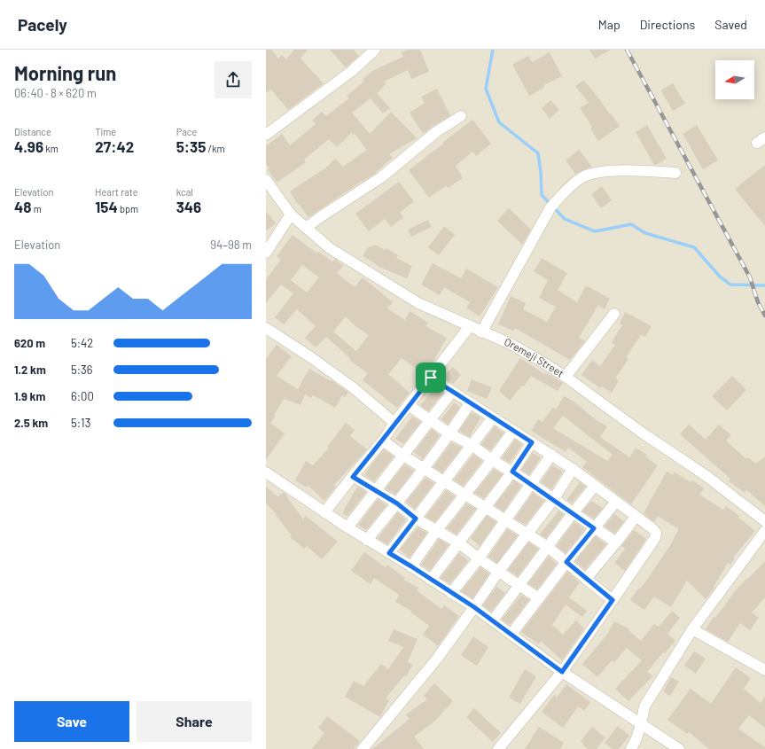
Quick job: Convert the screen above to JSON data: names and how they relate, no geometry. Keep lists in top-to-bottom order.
{
  "streets": {
    "street": ["Oremeji Street"]
  },
  "north": "left",
  "page": {
    "header": "Pacely",
    "nav": ["Map", "Directions", "Saved"],
    "heading": ["Morning run", "06:40 · 8 × 620 m"],
    "stats": [
      ["Distance", "4.96 km"],
      ["Time", "27:42"],
      ["Pace", "5:35 /km"],
      ["Elevation", "48 m"],
      ["Heart rate", "154 bpm"],
      ["kcal", "346"]
    ],
    "chart": ["Elevation", "94–98 m"],
    "list": [
      {
        "name": "620 m",
        "note": "5:42"
      },
      {
        "name": "1.2 km",
        "note": "5:36"
      },
      {
        "name": "1.9 km",
        "note": "6:00"
      },
      {
        "name": "2.5 km",
        "note": "5:13"
      }
    ],
    "buttons": ["Save", "Share"]
  }
}
